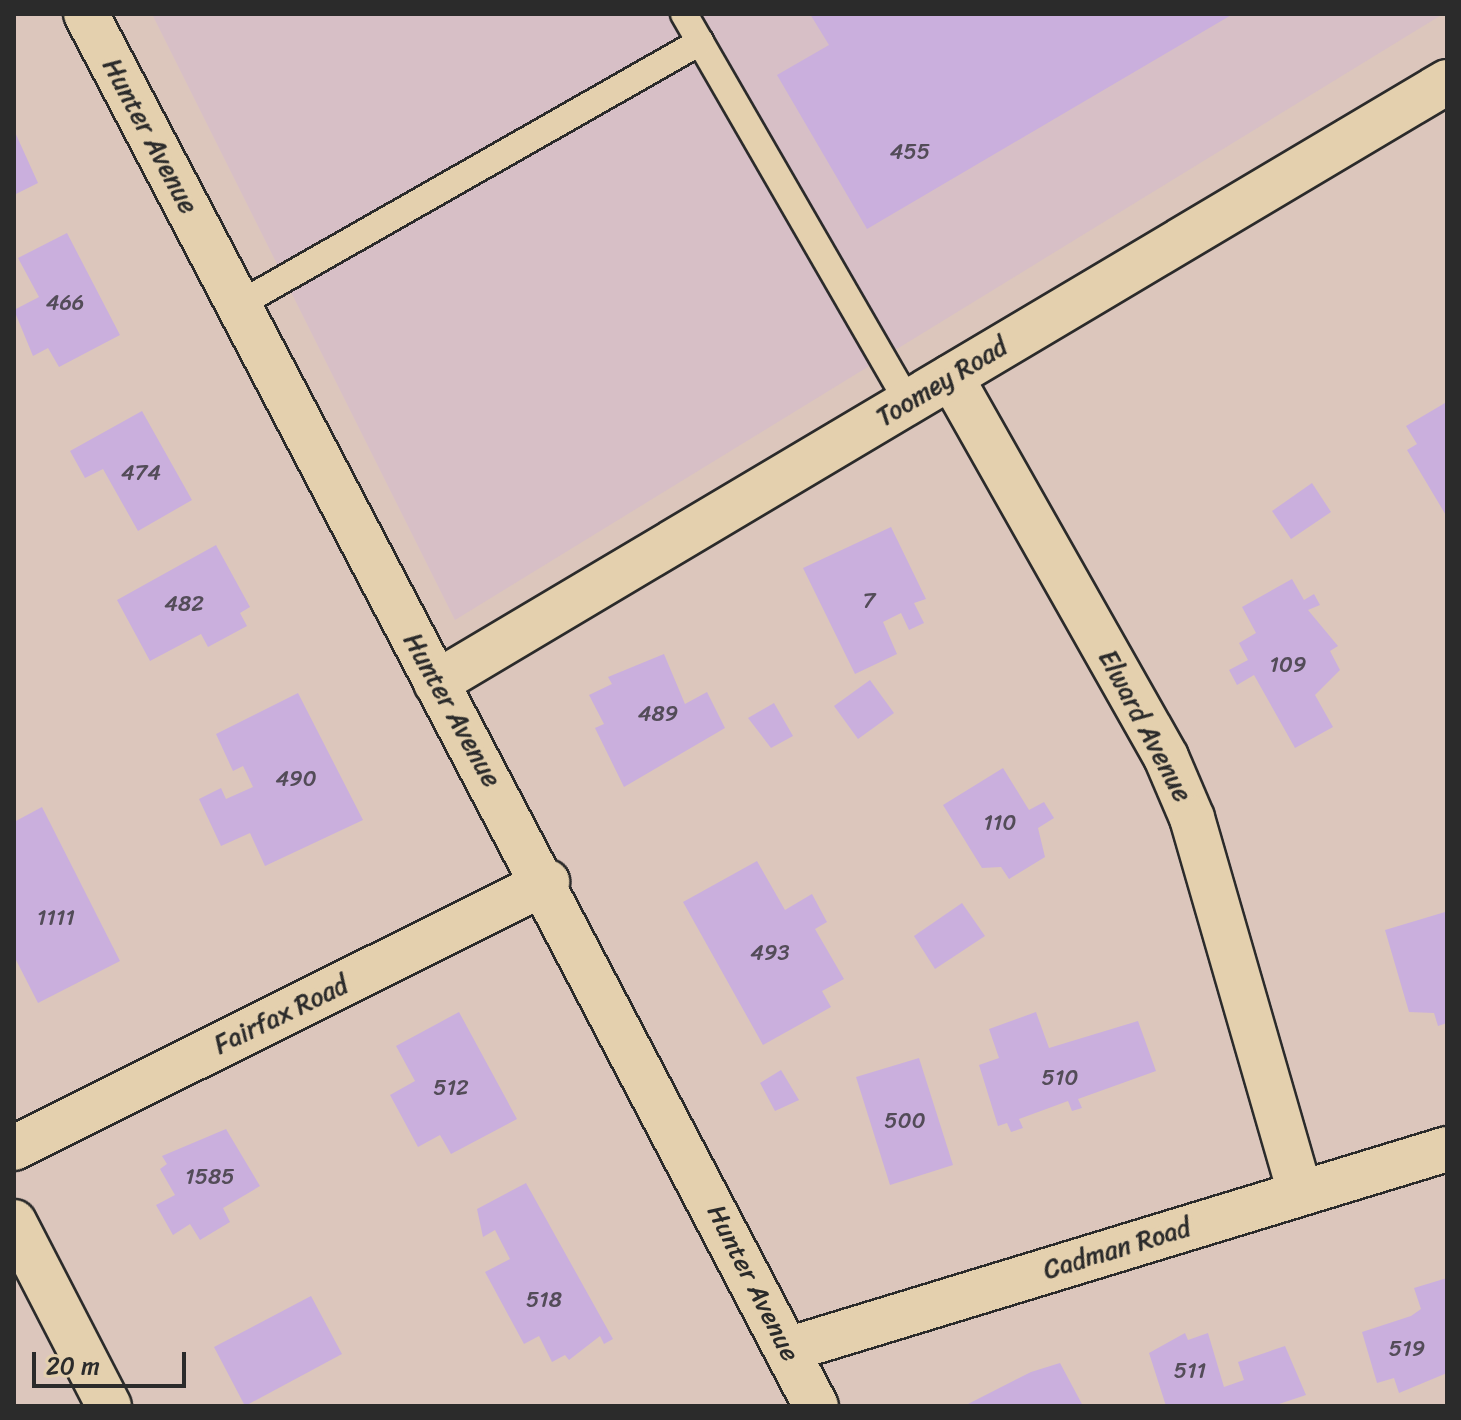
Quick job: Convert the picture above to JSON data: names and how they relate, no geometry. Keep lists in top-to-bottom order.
{
  "streets": {
    "street": [
      "Hunter Avenue",
      "Toomey Road",
      "Elward Avenue",
      "Fairfax Road",
      "Cadman Road"
    ]
  },
  "crossings": [
    ["Hunter Avenue", "Toomey Road"],
    ["Hunter Avenue", "Fairfax Road"],
    ["Hunter Avenue", "Cadman Road"],
    ["Toomey Road", "Elward Avenue"],
    ["Elward Avenue", "Cadman Road"]
  ],
  "house_numbers": [
    "455",
    "466",
    "474",
    "7",
    "482",
    "109",
    "489",
    "490",
    "110",
    "1111",
    "493",
    "510",
    "512",
    "500",
    "1585",
    "518",
    "519",
    "511"
  ],
  "scale_bar": "20 m"
}
